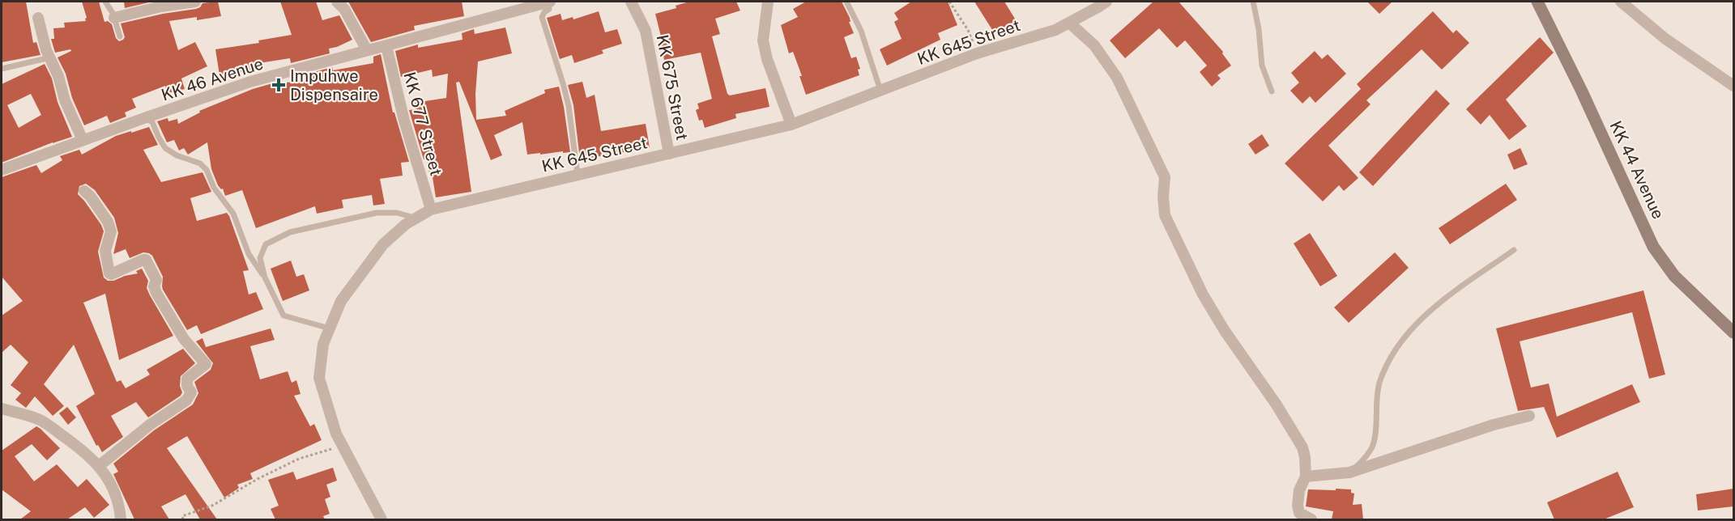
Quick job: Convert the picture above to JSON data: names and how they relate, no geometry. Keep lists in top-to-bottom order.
{
  "streets": {
    "main road": ["KK 44 Avenue"],
    "street": [
      "KK 645 Street",
      "KK 46 Avenue",
      "KK 675 Street",
      "KK 677 Street"
    ]
  },
  "crossings": [
    ["KK 645 Street", "KK 675 Street"],
    ["KK 645 Street", "KK 677 Street"],
    ["KK 46 Avenue", "KK 677 Street"]
  ],
  "places": {
    "health": ["Impuhwe Dispensaire"]
  }
}
